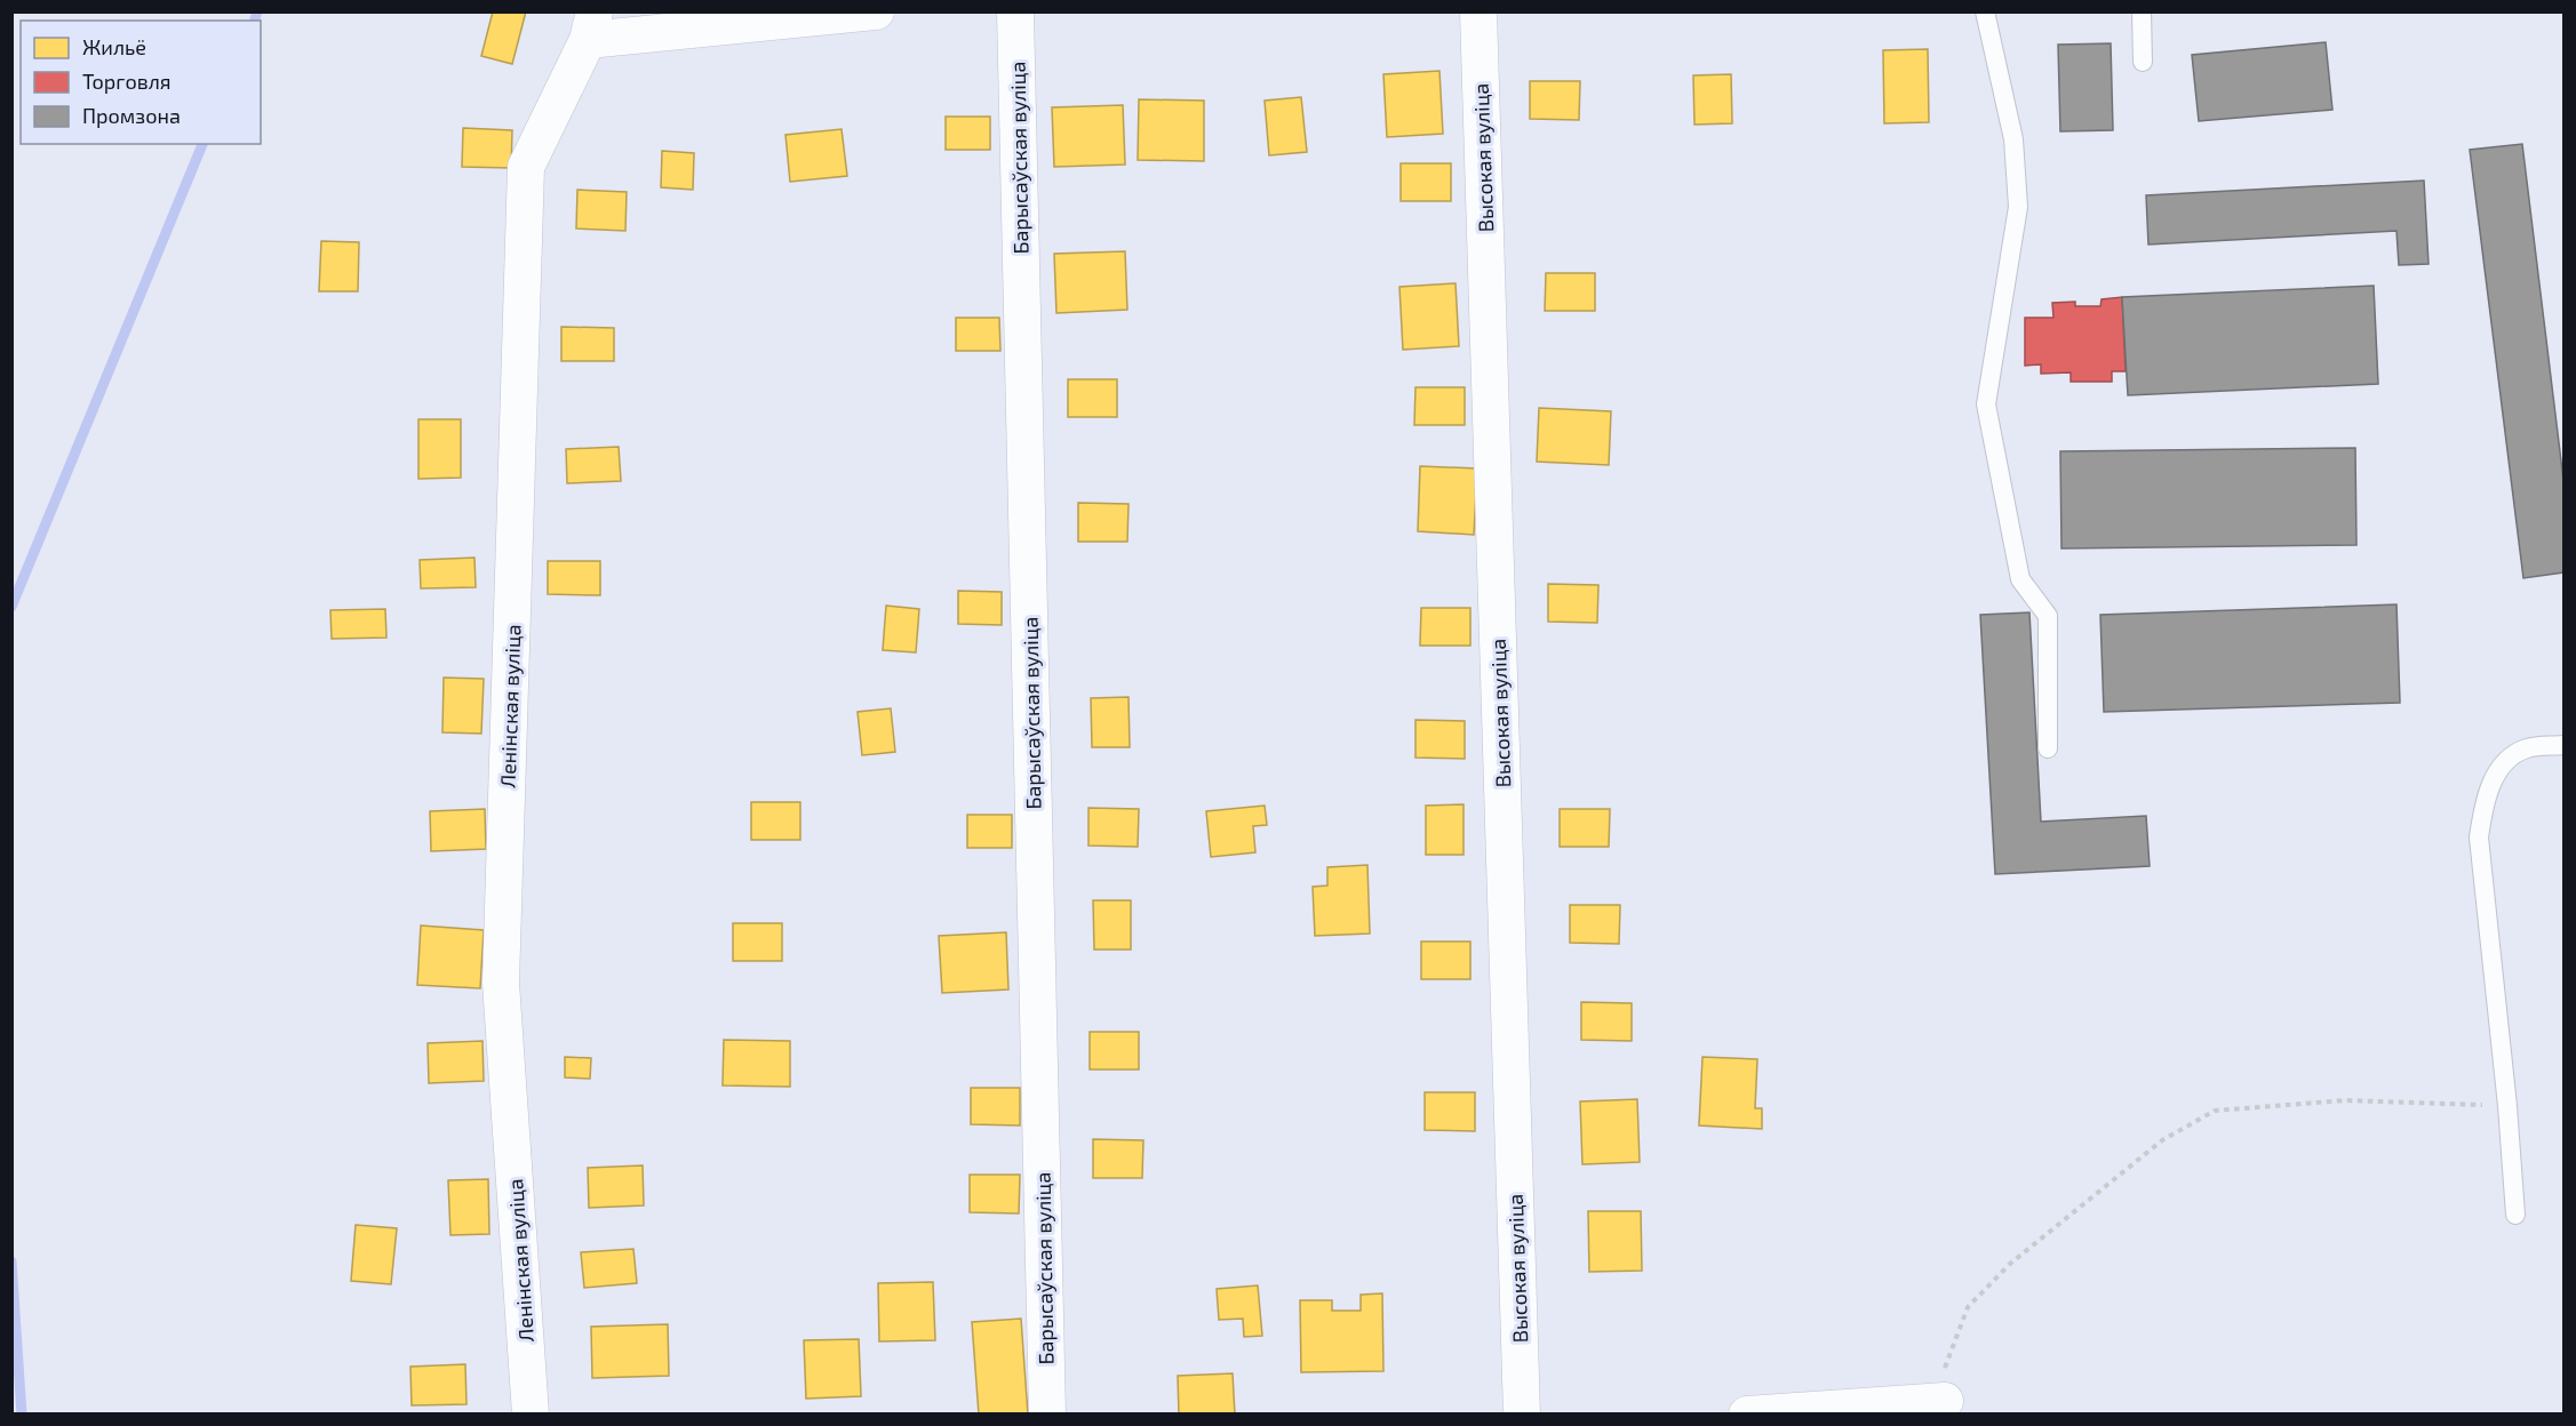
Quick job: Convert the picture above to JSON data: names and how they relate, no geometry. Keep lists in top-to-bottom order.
{
  "streets": {
    "street": ["Барысаўская вуліца", "Высокая вуліца", "Ленінская вуліца"]
  },
  "legend": ["Жильё", "Торговля", "Промзона"]
}
